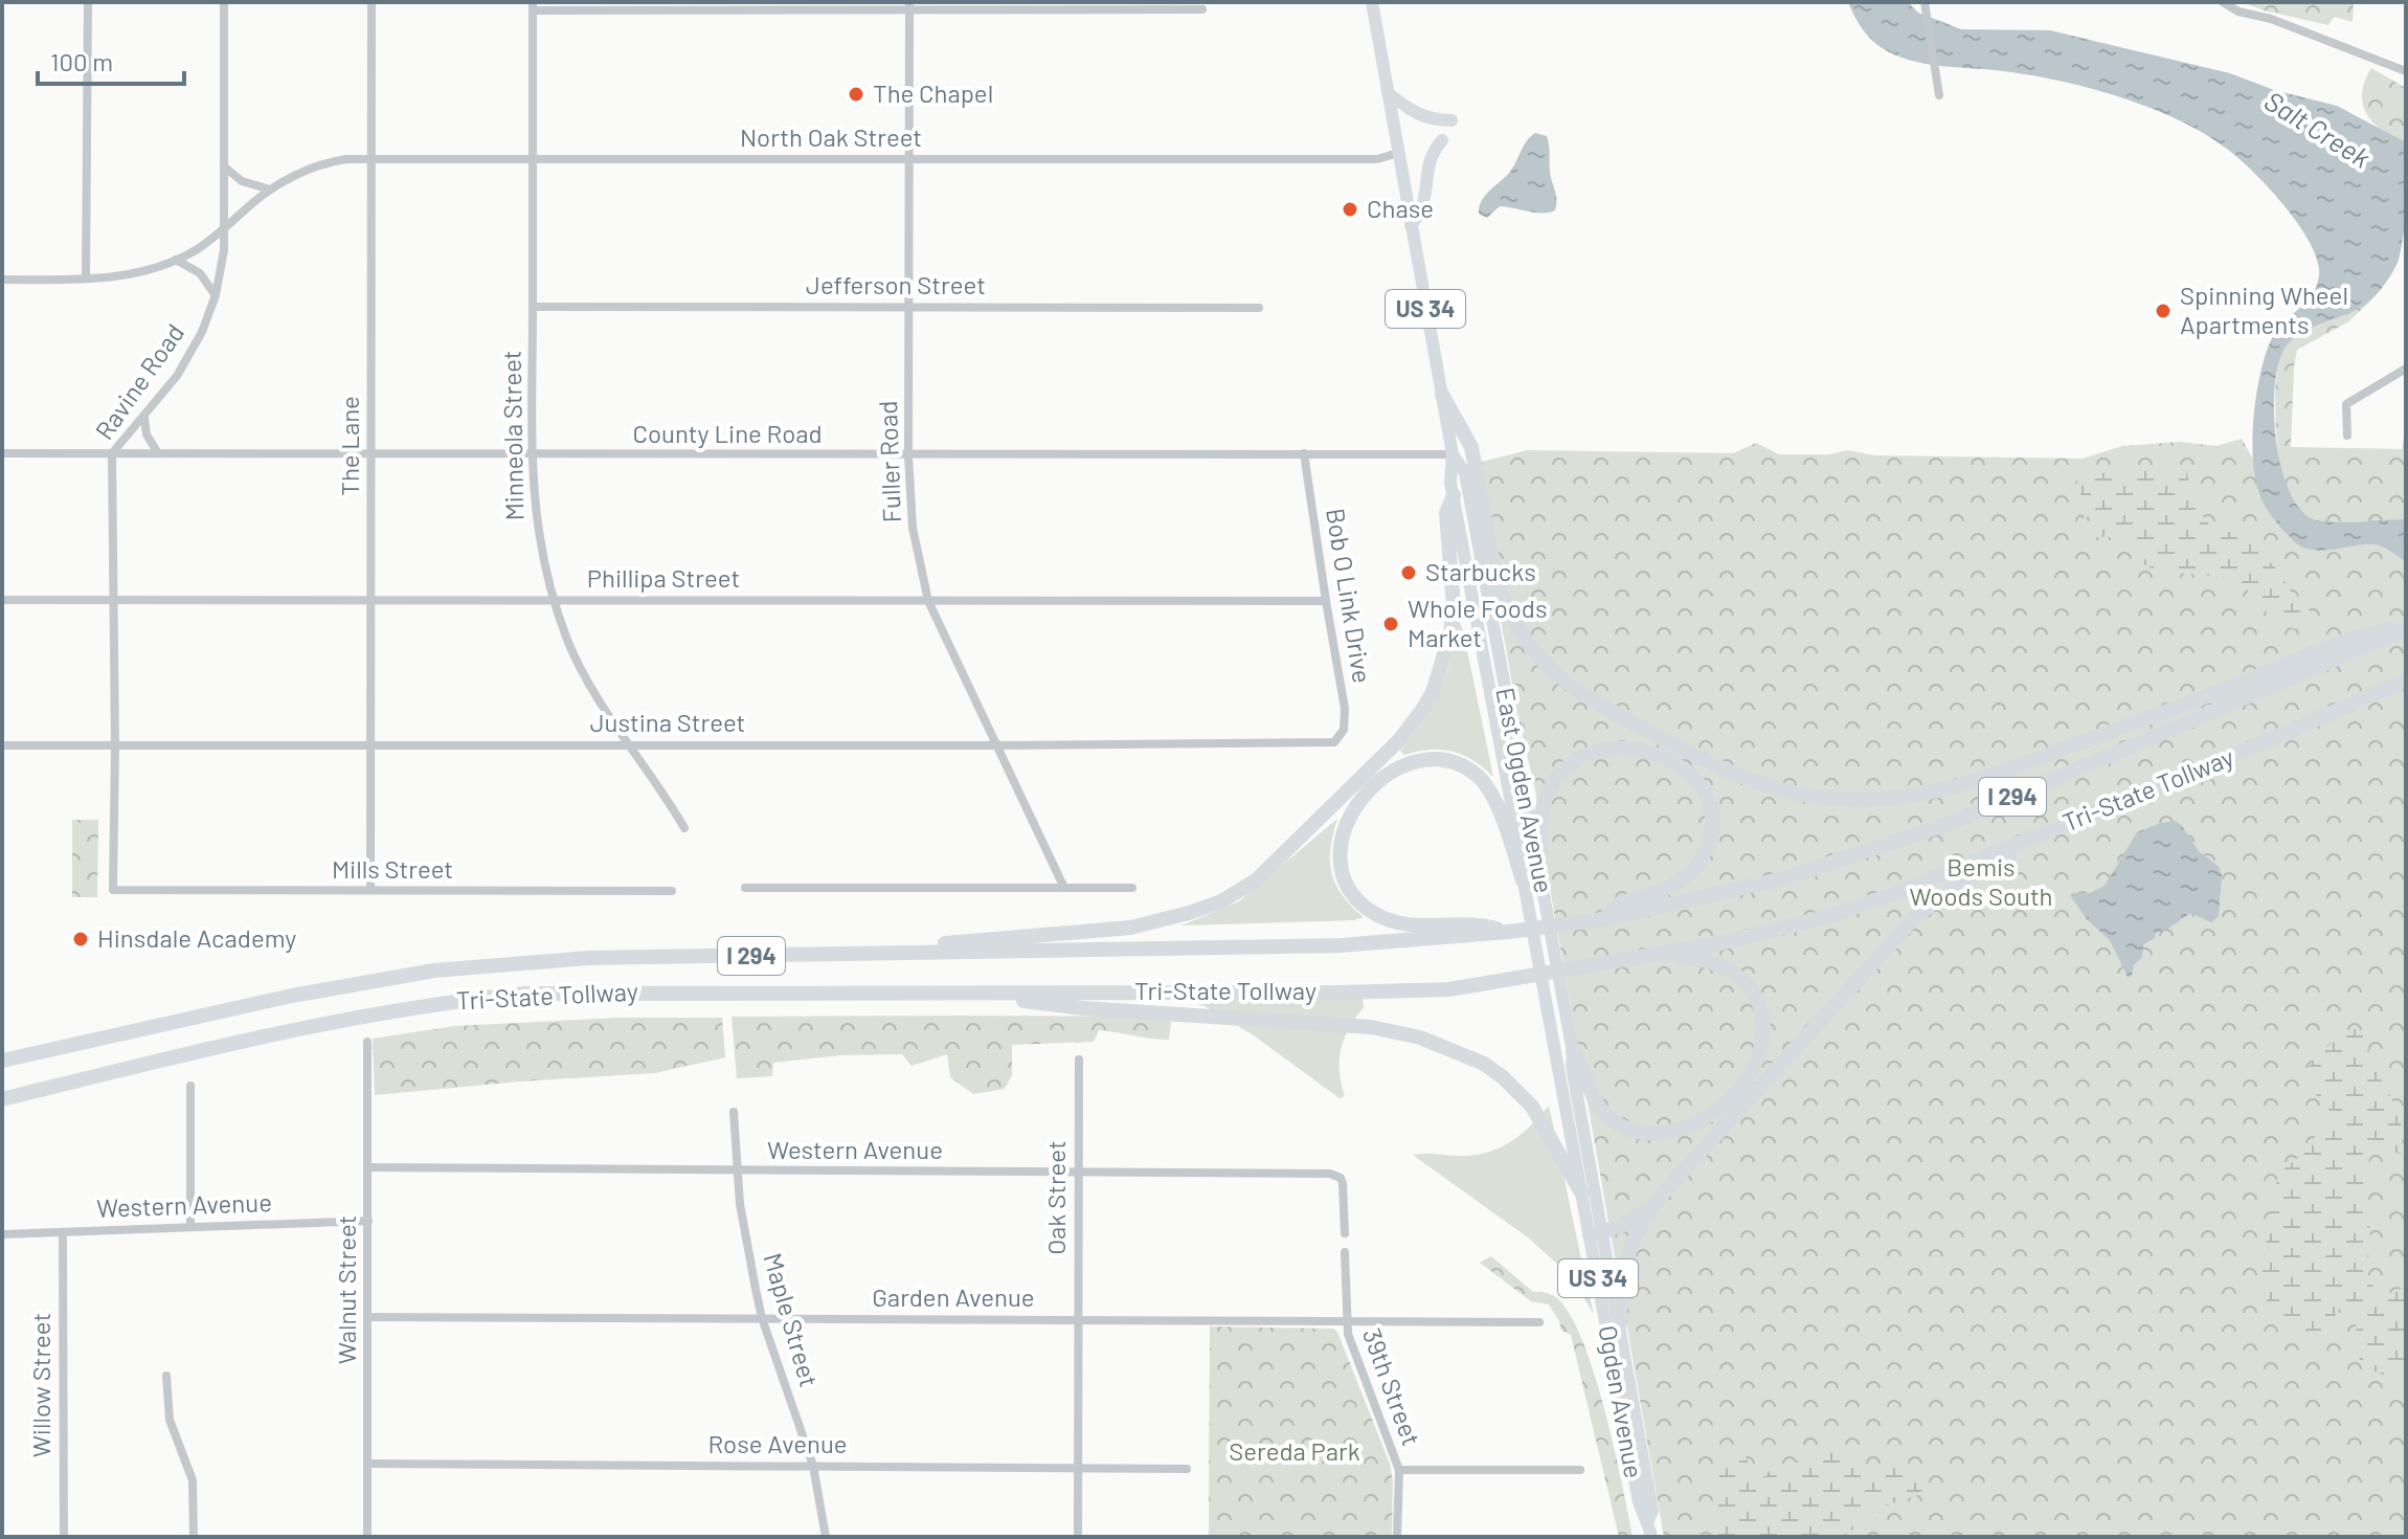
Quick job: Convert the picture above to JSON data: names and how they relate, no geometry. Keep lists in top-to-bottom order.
{
  "streets": {
    "highway": ["Tri-State Tollway", "I 294"],
    "main road": ["US 34", "East Ogden Avenue", "Ogden Avenue"],
    "street": [
      "North Oak Street",
      "Jefferson Street",
      "Ravine Road",
      "County Line Road",
      "Minneola Street",
      "The Lane",
      "Fuller Road",
      "Phillipa Street",
      "Bob O Link Drive",
      "Justina Street",
      "Mills Street",
      "Western Avenue",
      "Oak Street",
      "Walnut Street",
      "Garden Avenue",
      "Maple Street",
      "Willow Street",
      "39th Street",
      "Rose Avenue"
    ]
  },
  "crossings": [
    ["North Oak Street", "Ravine Road"],
    ["North Oak Street", "Minneola Street"],
    ["North Oak Street", "The Lane"],
    ["North Oak Street", "Fuller Road"],
    ["North Oak Street", "East Ogden Avenue"],
    ["Jefferson Street", "Minneola Street"],
    ["Jefferson Street", "Fuller Road"],
    ["Ravine Road", "County Line Road"],
    ["Ravine Road", "Phillipa Street"],
    ["Ravine Road", "Justina Street"],
    ["Ravine Road", "Mills Street"],
    ["County Line Road", "Minneola Street"],
    ["County Line Road", "The Lane"],
    ["County Line Road", "Fuller Road"],
    ["County Line Road", "Bob O Link Drive"],
    ["County Line Road", "East Ogden Avenue"],
    ["Minneola Street", "Phillipa Street"],
    ["Minneola Street", "Justina Street"],
    ["The Lane", "Phillipa Street"],
    ["The Lane", "Justina Street"],
    ["The Lane", "Mills Street"],
    ["Fuller Road", "Phillipa Street"],
    ["Fuller Road", "Justina Street"],
    ["Phillipa Street", "Bob O Link Drive"],
    ["Bob O Link Drive", "Justina Street"],
    ["East Ogden Avenue", "Ogden Avenue"],
    ["Western Avenue", "Oak Street"],
    ["Western Avenue", "Walnut Street"],
    ["Western Avenue", "Maple Street"],
    ["Western Avenue", "Willow Street"],
    ["Oak Street", "Garden Avenue"],
    ["Oak Street", "Rose Avenue"],
    ["Walnut Street", "Garden Avenue"],
    ["Walnut Street", "Rose Avenue"],
    ["Garden Avenue", "Maple Street"],
    ["Garden Avenue", "39th Street"],
    ["Maple Street", "Rose Avenue"]
  ],
  "water": ["Salt Creek"],
  "parks": ["Bemis Woods South", "Sereda Park"],
  "places": [
    "The Chapel",
    "Chase",
    "Spinning Wheel Apartments",
    "Starbucks",
    "Whole Foods Market",
    "Hinsdale Academy"
  ],
  "scale_bar": "100 m"
}
